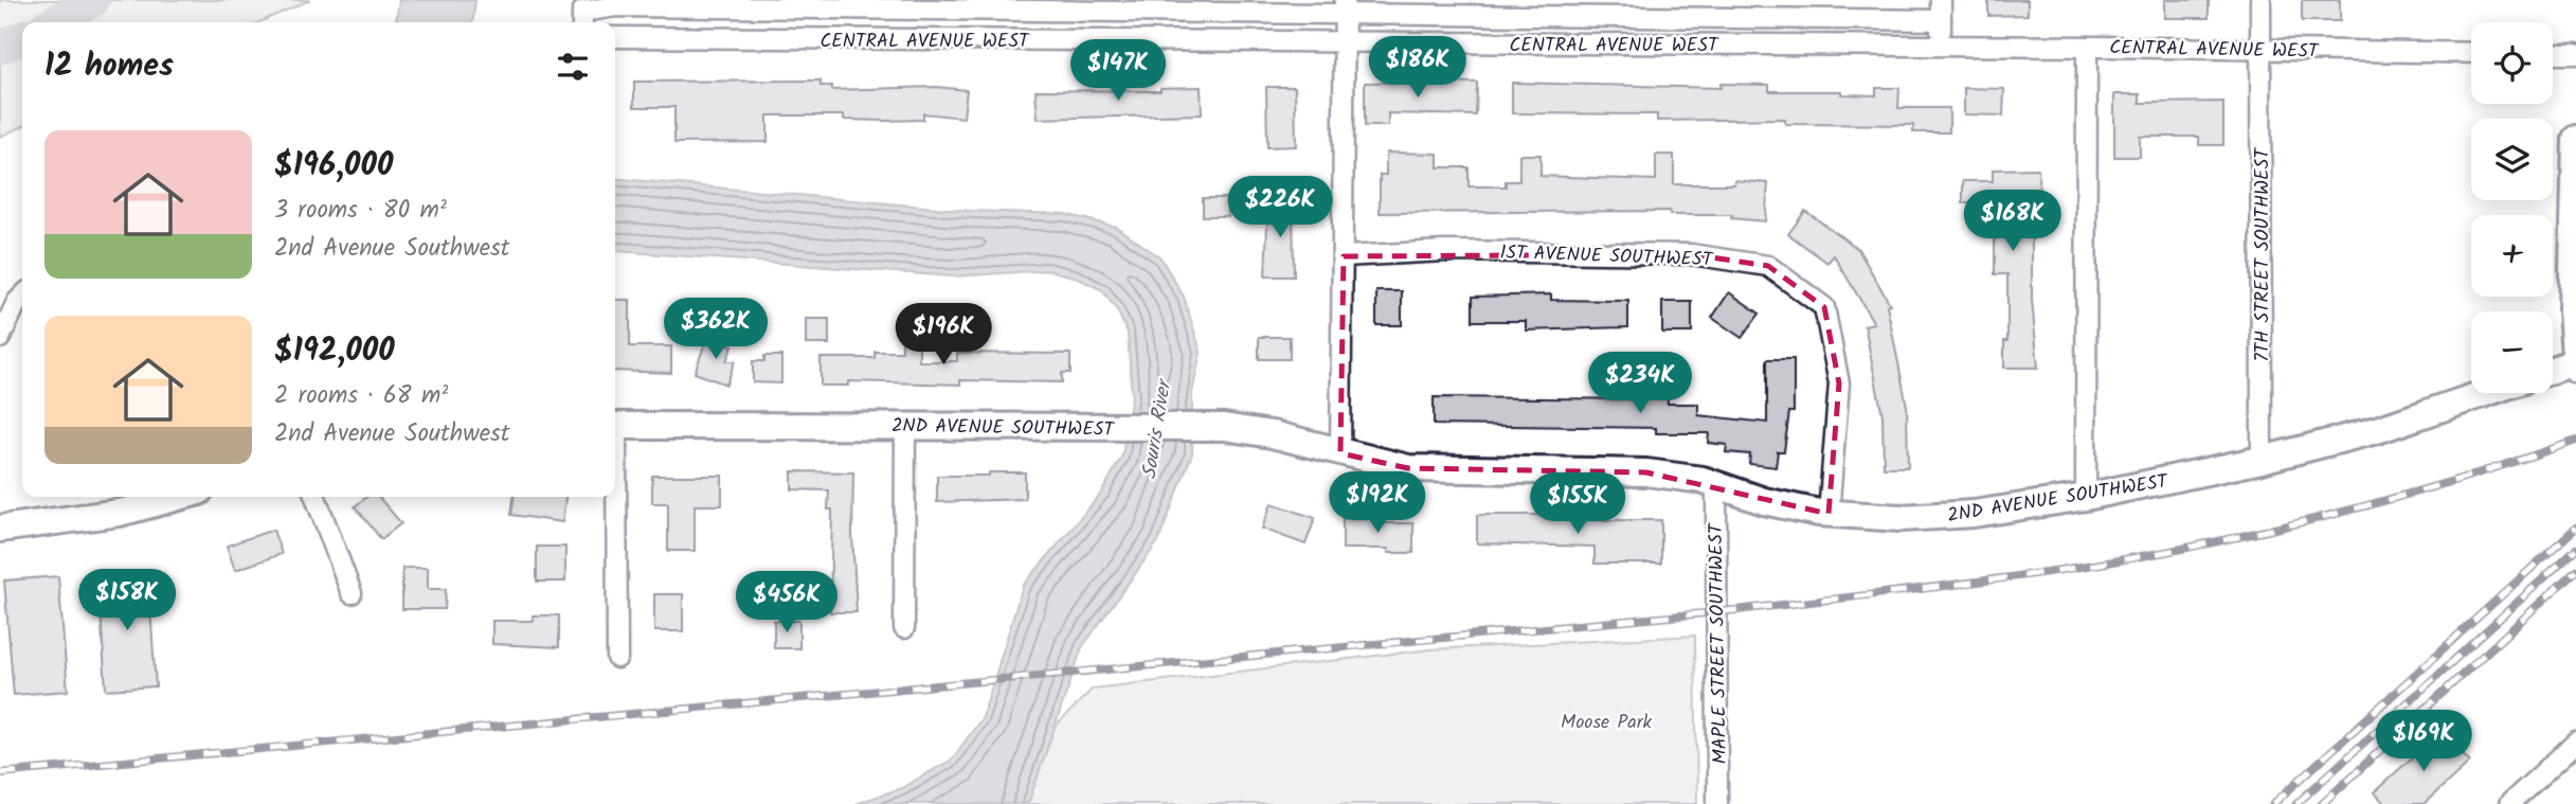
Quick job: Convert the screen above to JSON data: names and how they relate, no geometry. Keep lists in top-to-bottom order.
{
  "streets": {
    "street": [
      "CENTRAL AVENUE WEST",
      "1ST AVENUE SOUTHWEST",
      "7TH STREET SOUTHWEST",
      "2ND AVENUE SOUTHWEST",
      "MAPLE STREET SOUTHWEST"
    ]
  },
  "crossings": [
    ["CENTRAL AVENUE WEST", "7TH STREET SOUTHWEST"],
    ["1ST AVENUE SOUTHWEST", "2ND AVENUE SOUTHWEST"],
    ["7TH STREET SOUTHWEST", "2ND AVENUE SOUTHWEST"],
    ["2ND AVENUE SOUTHWEST", "MAPLE STREET SOUTHWEST"]
  ],
  "water": ["Souris River"],
  "parks": ["Moose Park"],
  "page": {
    "map_buttons": ["+", "−"],
    "heading": "12 homes",
    "price": [
      "$186K",
      "$147K",
      "$226K",
      "$168K",
      "$362K",
      "$196K",
      "$234K",
      "$192K",
      "$155K",
      "$158K",
      "$456K",
      "$169K"
    ],
    "list": [
      {
        "name": "$196,000",
        "note": "3 rooms · 80 m² · 2nd Avenue Southwest"
      },
      {
        "name": "$192,000",
        "note": "2 rooms · 68 m² · 2nd Avenue Southwest"
      }
    ]
  }
}
